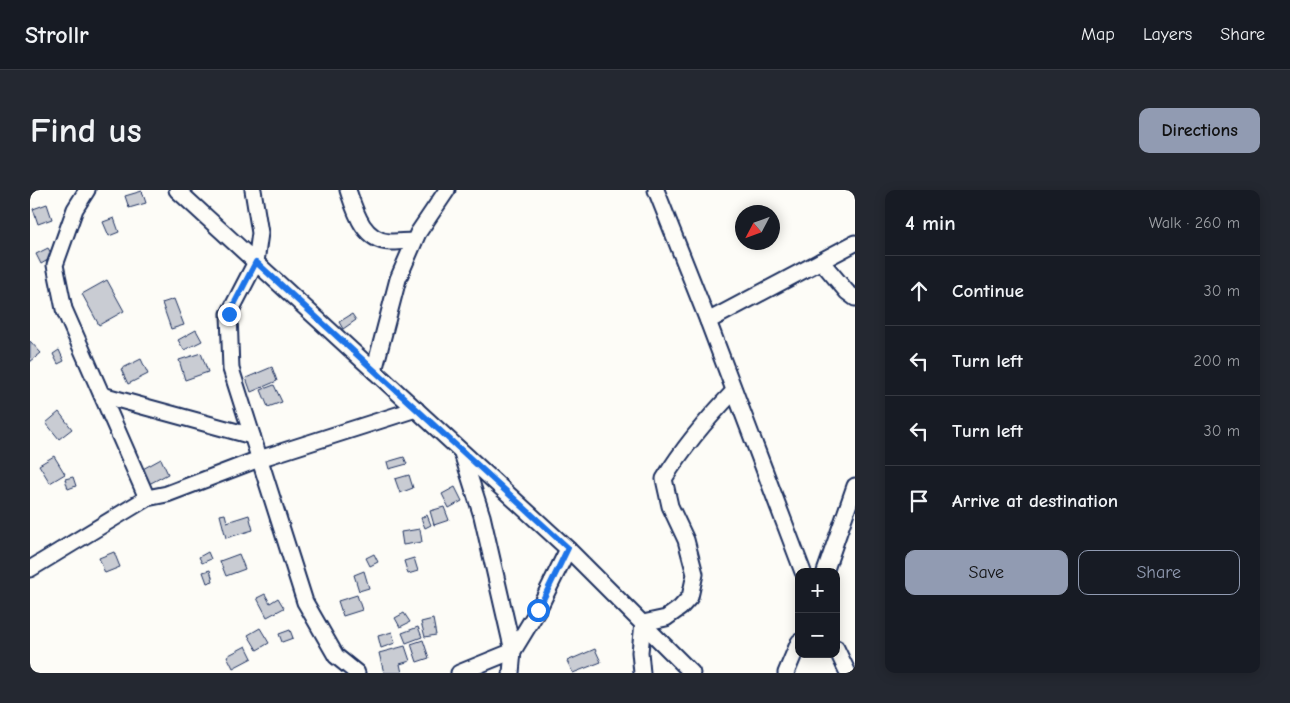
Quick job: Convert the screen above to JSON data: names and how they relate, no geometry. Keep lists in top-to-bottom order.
{
  "north": "bottom left",
  "page": {
    "header": "Strollr",
    "nav": ["Map", "Layers", "Share"],
    "buttons": [
      "Directions",
      ["Save", "Share"]
    ],
    "title": "Find us",
    "heading": ["4 min", "Walk · 260 m"],
    "list": [
      ["Continue", "30 m"],
      ["Turn left", "200 m"],
      ["Turn left", "30 m"],
      "Arrive at destination"
    ],
    "map_buttons": ["+", "−"]
  }
}
